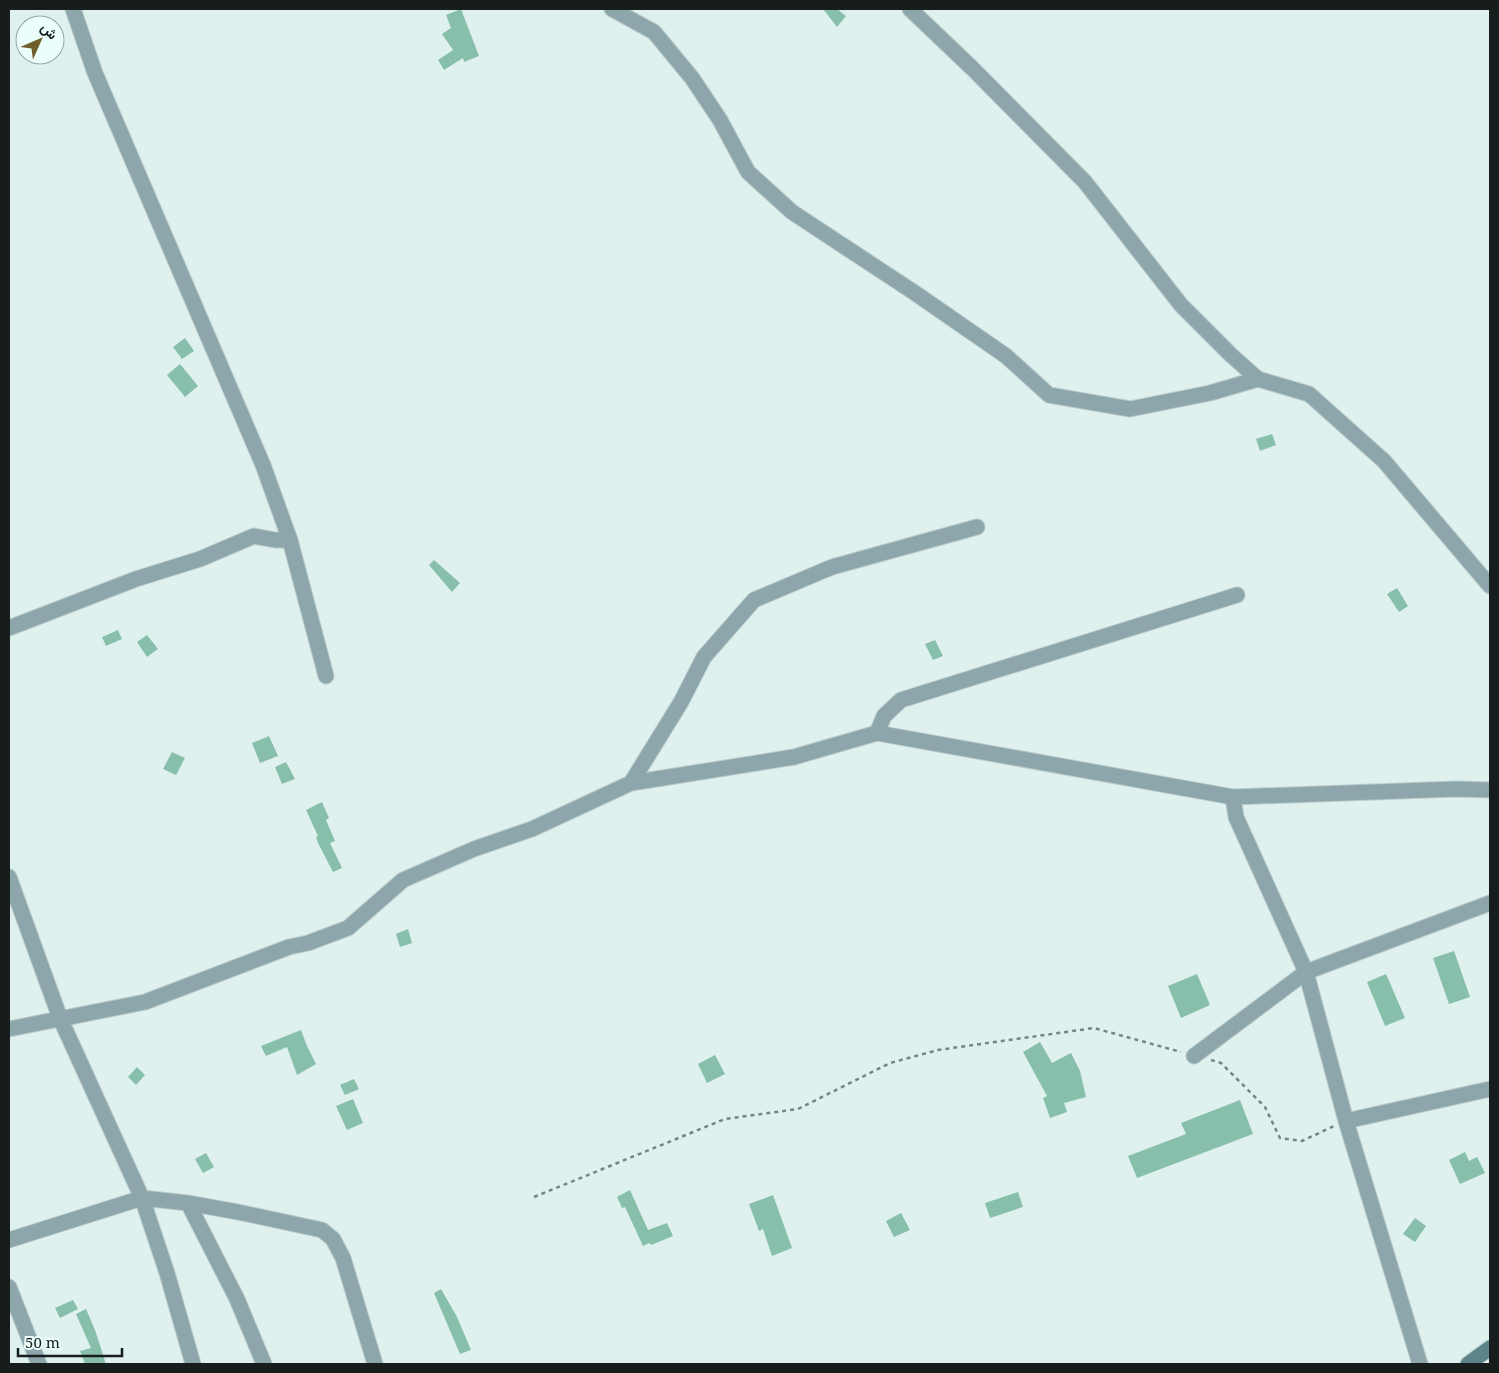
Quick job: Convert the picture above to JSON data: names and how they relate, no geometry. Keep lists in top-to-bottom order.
{
  "scale_bar": "50 m",
  "north": "top right"
}
